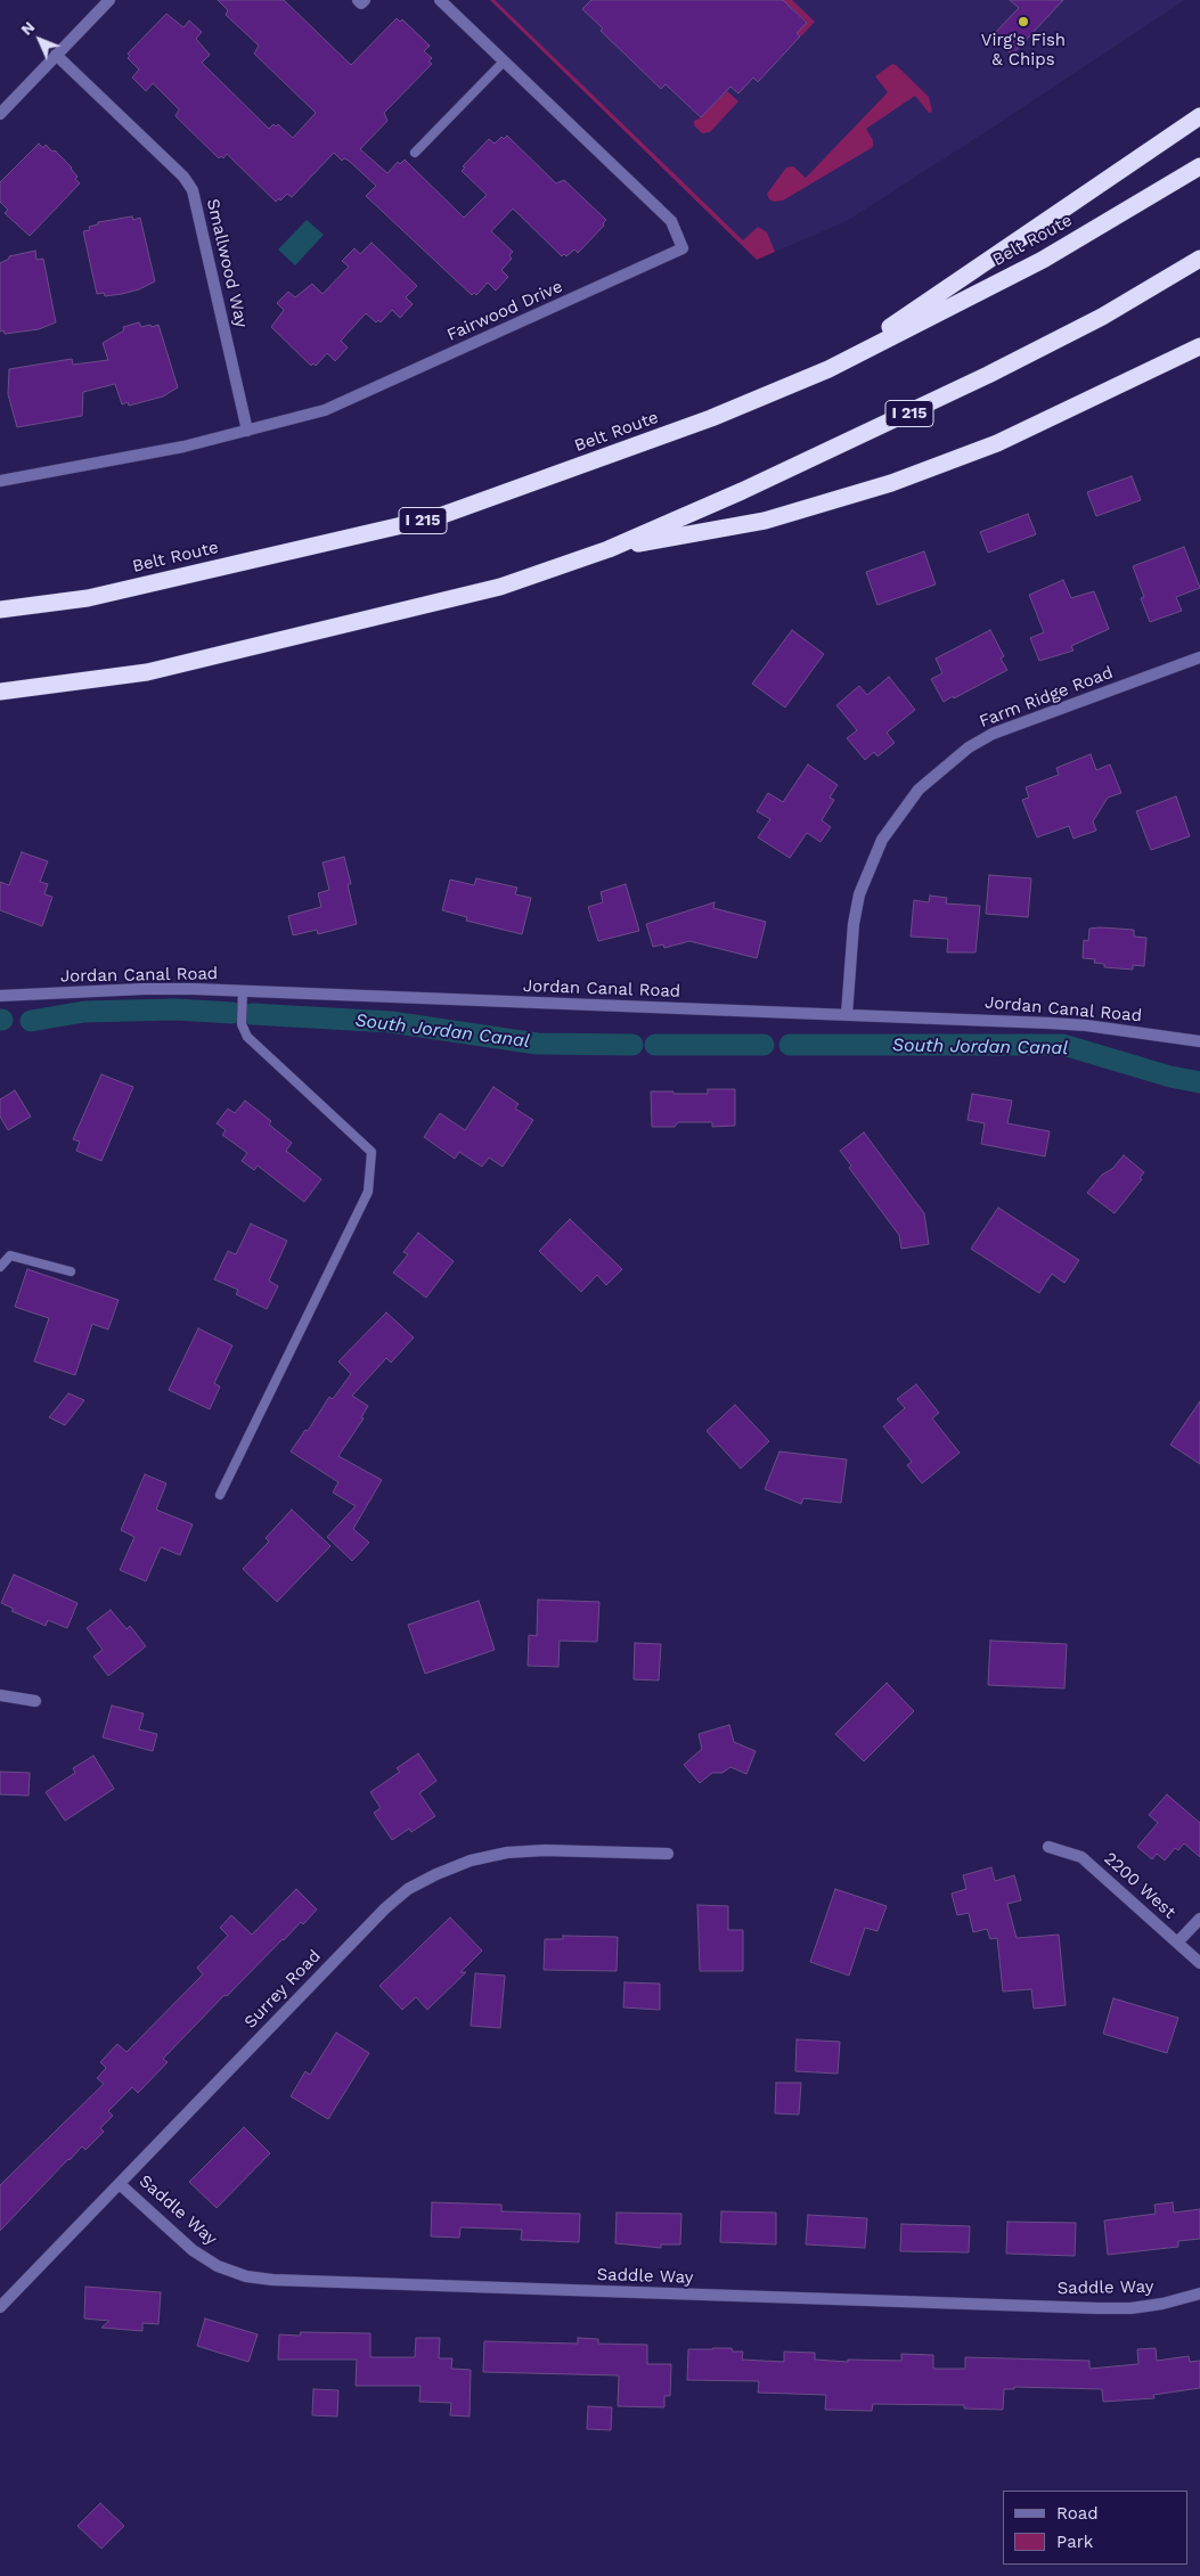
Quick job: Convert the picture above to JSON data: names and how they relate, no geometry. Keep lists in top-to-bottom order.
{
  "streets": {
    "highway": ["Belt Route", "I 215"],
    "street": [
      "Smallwood Way",
      "Fairwood Drive",
      "Farm Ridge Road",
      "Jordan Canal Road",
      "2200 West",
      "Surrey Road",
      "Saddle Way"
    ]
  },
  "crossings": [
    ["Smallwood Way", "Fairwood Drive"],
    ["Farm Ridge Road", "Jordan Canal Road"],
    ["Surrey Road", "Saddle Way"]
  ],
  "water": ["South Jordan Canal"],
  "places": ["Virg's Fish & Chips"],
  "legend": ["Road", "Park"],
  "north": "top left"
}
